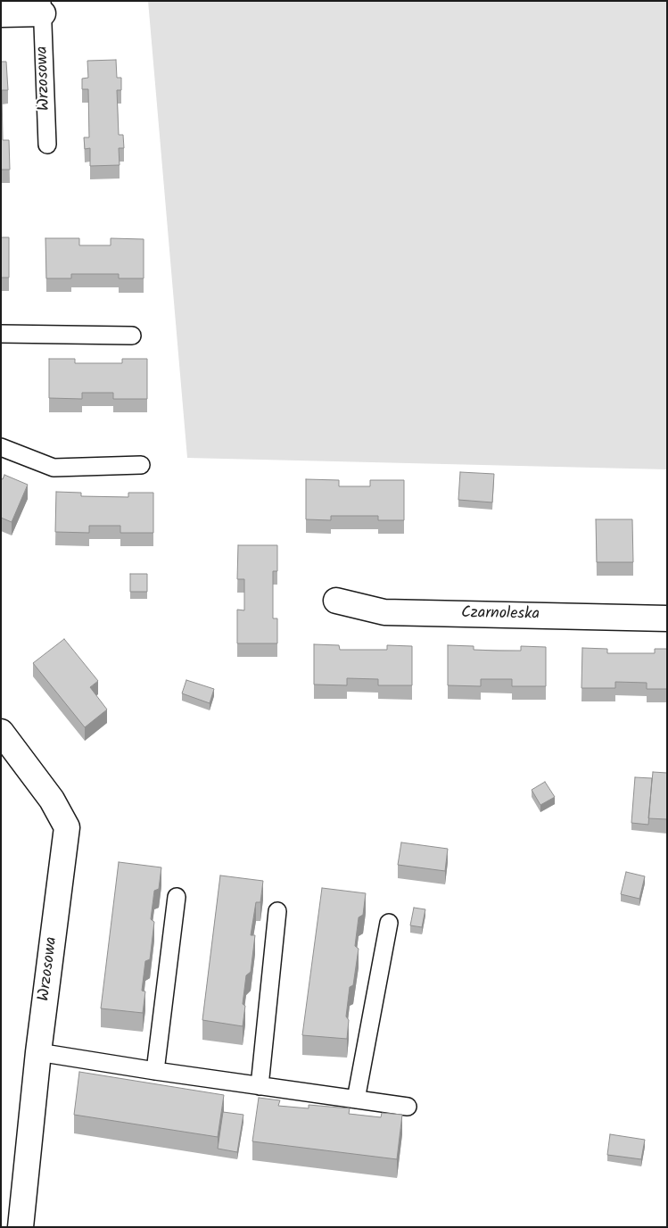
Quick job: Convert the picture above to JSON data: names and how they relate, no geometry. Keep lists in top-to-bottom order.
{
  "streets": {
    "street": ["Wrzosowa", "Czarnoleska"]
  }
}
